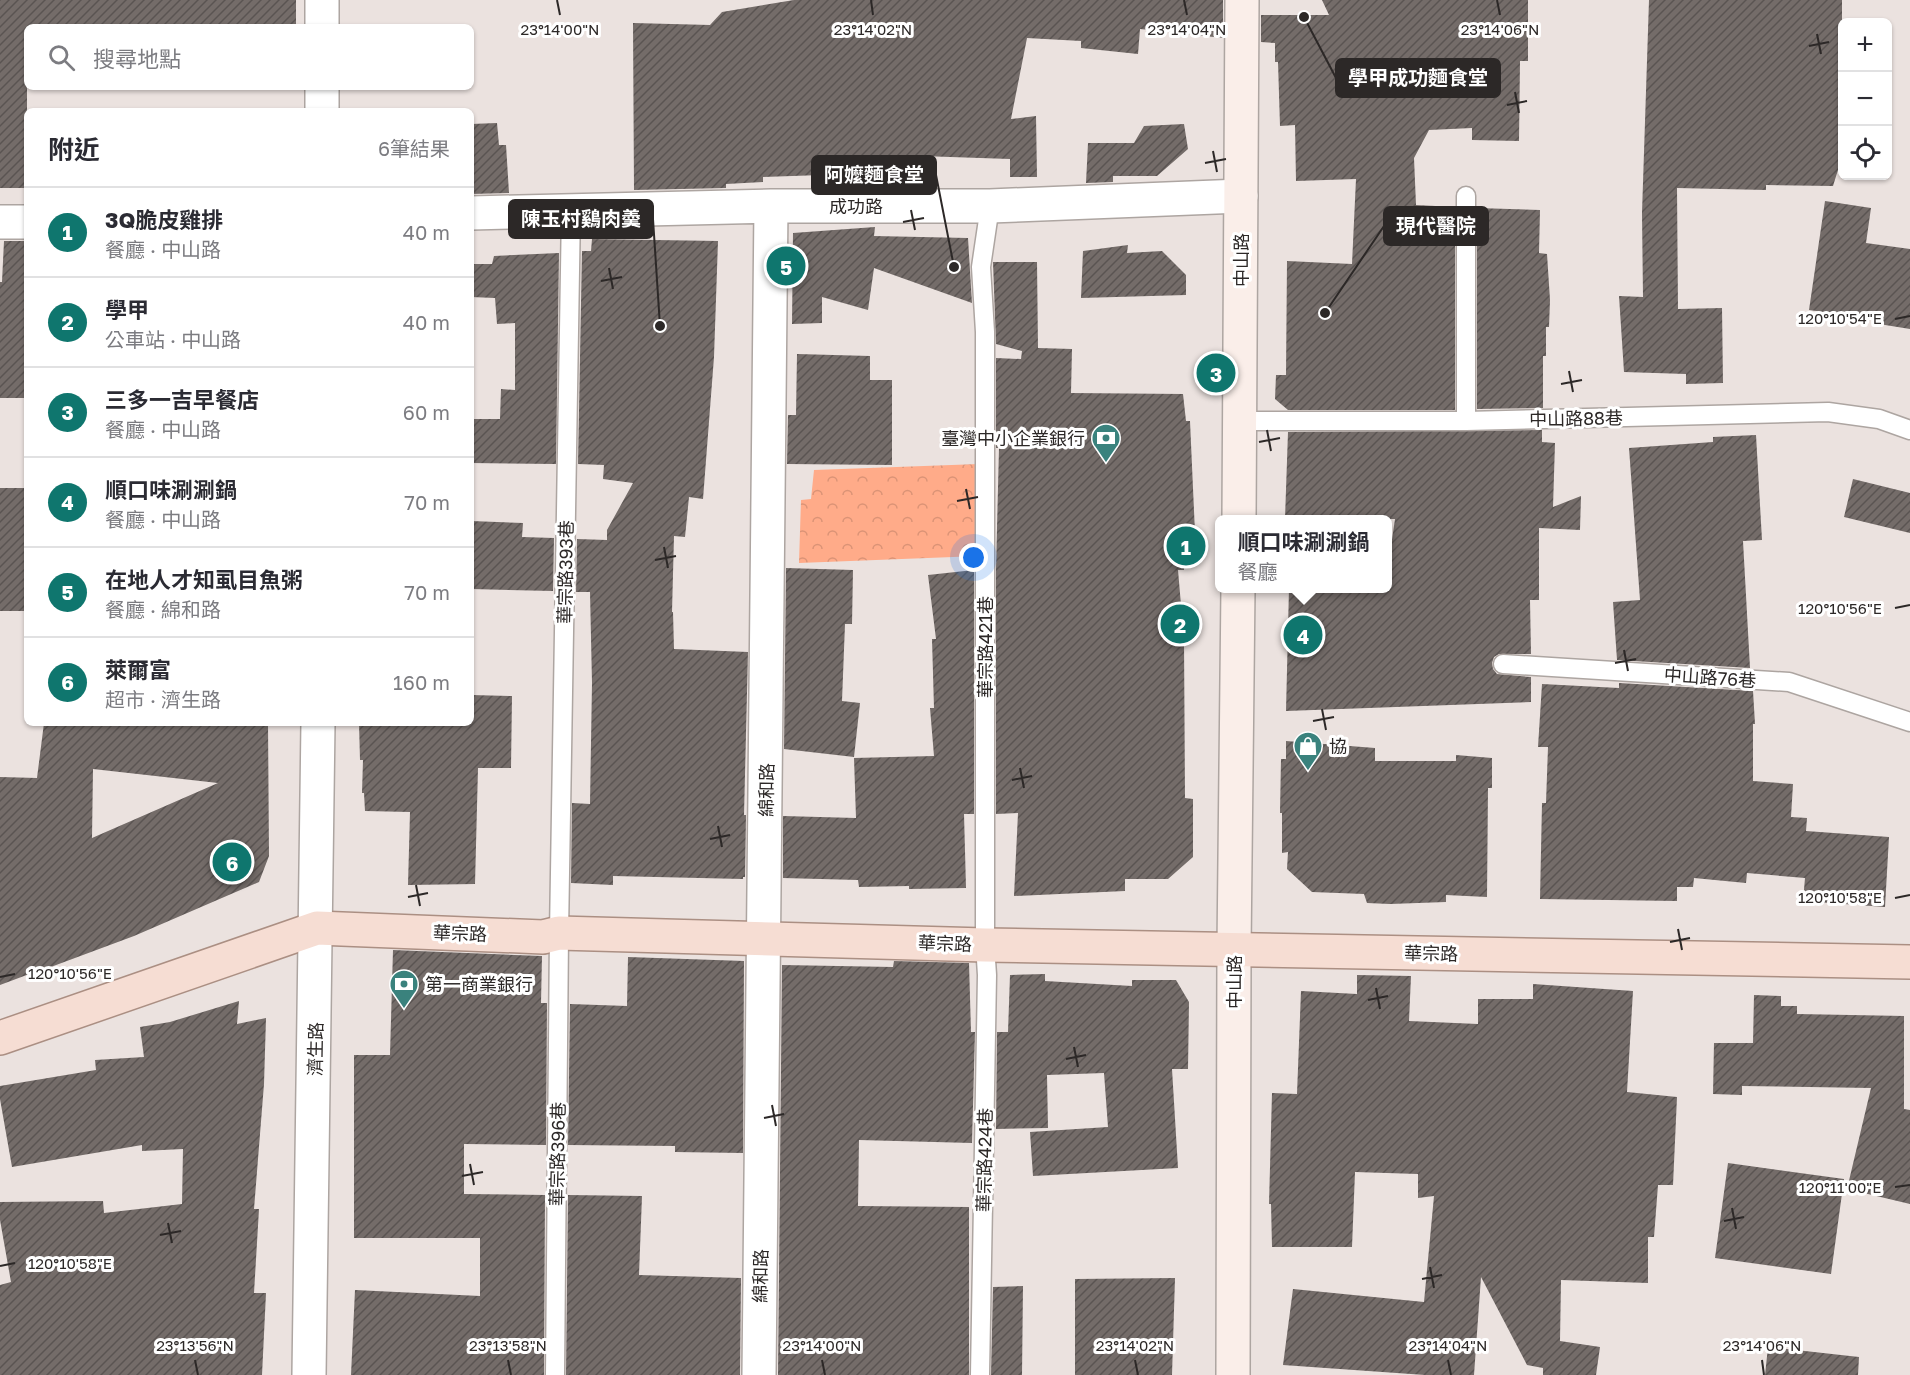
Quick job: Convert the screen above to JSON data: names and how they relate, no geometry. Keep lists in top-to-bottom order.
{
  "streets": {
    "main road": ["中山路", "華宗路"],
    "street": ["成功路", "綿和路", "濟生路"],
    "lane": [
      "中山路88巷",
      "華宗路393巷",
      "華宗路421巷",
      "中山路76巷",
      "華宗路396巷",
      "華宗路424巷"
    ]
  },
  "crossings": [
    ["成功路", "中山路"],
    ["成功路", "華宗路393巷"],
    ["成功路", "華宗路421巷"],
    ["成功路", "綿和路"],
    ["中山路", "中山路88巷"],
    ["中山路", "華宗路"],
    ["華宗路393巷", "華宗路"],
    ["華宗路393巷", "華宗路396巷"],
    ["華宗路421巷", "華宗路"],
    ["華宗路421巷", "華宗路424巷"],
    ["綿和路", "華宗路"],
    ["華宗路", "濟生路"],
    ["華宗路", "華宗路396巷"],
    ["華宗路", "華宗路424巷"]
  ],
  "places": {
    "other": [
      "學甲成功麵食堂",
      "阿嬤麵食堂",
      "現代醫院",
      "陳玉村鷄肉羮"
    ],
    "bank": ["臺灣中小企業銀行", "第一商業銀行"],
    "shop": ["協"]
  },
  "page": {
    "map_buttons": ["+", "−"],
    "search": "搜尋地點",
    "heading": ["附近", "6筆結果"],
    "list": [
      {
        "mark": "1",
        "name": "3Q脆皮雞排",
        "note": "餐廳 · 中山路",
        "value": "40 m"
      },
      {
        "mark": "2",
        "name": "學甲",
        "note": "公車站 · 中山路",
        "value": "40 m"
      },
      {
        "mark": "3",
        "name": "三多一吉早餐店",
        "note": "餐廳 · 中山路",
        "value": "60 m"
      },
      {
        "mark": "4",
        "name": "順口味涮涮鍋",
        "note": "餐廳 · 中山路",
        "value": "70 m"
      },
      {
        "mark": "5",
        "name": "在地人才知虱目魚粥",
        "note": "餐廳 · 綿和路",
        "value": "70 m"
      },
      {
        "mark": "6",
        "name": "萊爾富",
        "note": "超市 · 濟生路",
        "value": "160 m"
      }
    ],
    "pins": [
      "5",
      "3",
      "1",
      "2",
      "4",
      "6"
    ],
    "popup": ["順口味涮涮鍋", "餐廳"]
  },
  "coordinates": [
    "23°14'00\"N",
    "23°14'02\"N",
    "23°14'04\"N",
    "23°14'06\"N",
    "120°10'54\"E",
    "120°10'56\"E",
    "120°10'58\"E",
    "120°11'00\"E",
    "23°13'56\"N",
    "23°13'58\"N"
  ]
}
